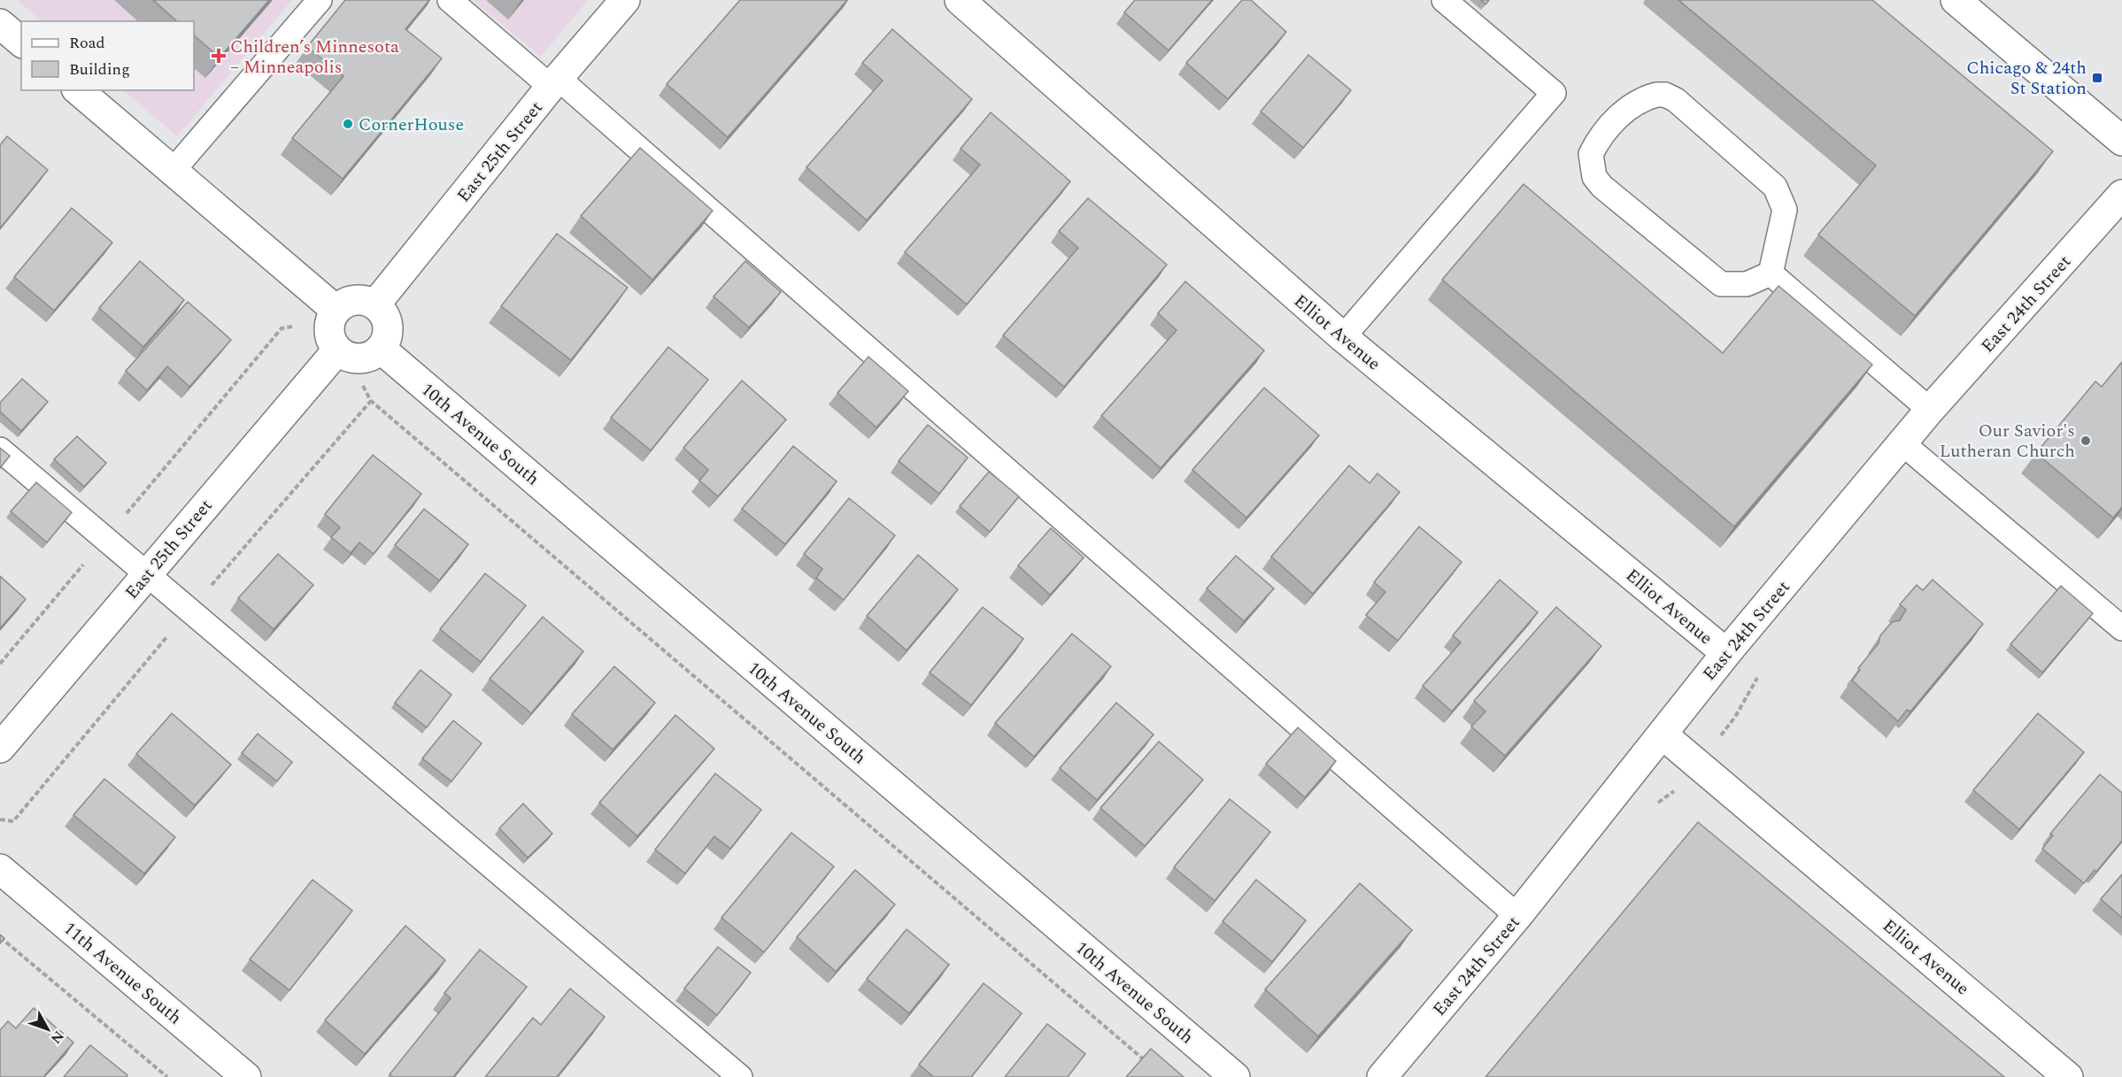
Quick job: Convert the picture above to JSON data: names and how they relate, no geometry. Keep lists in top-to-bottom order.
{
  "streets": {
    "street": [
      "East 25th Street",
      "East 24th Street",
      "Elliot Avenue",
      "10th Avenue South",
      "11th Avenue South"
    ]
  },
  "crossings": [
    ["East 25th Street", "10th Avenue South"],
    ["East 24th Street", "Elliot Avenue"]
  ],
  "places": {
    "health": ["Children’s Minnesota – Minneapolis"],
    "transit": ["Chicago & 24th St Station"],
    "other": ["CornerHouse", "Our Savior's Lutheran Church"]
  },
  "legend": ["Road", "Building"],
  "north": "bottom right"
}
